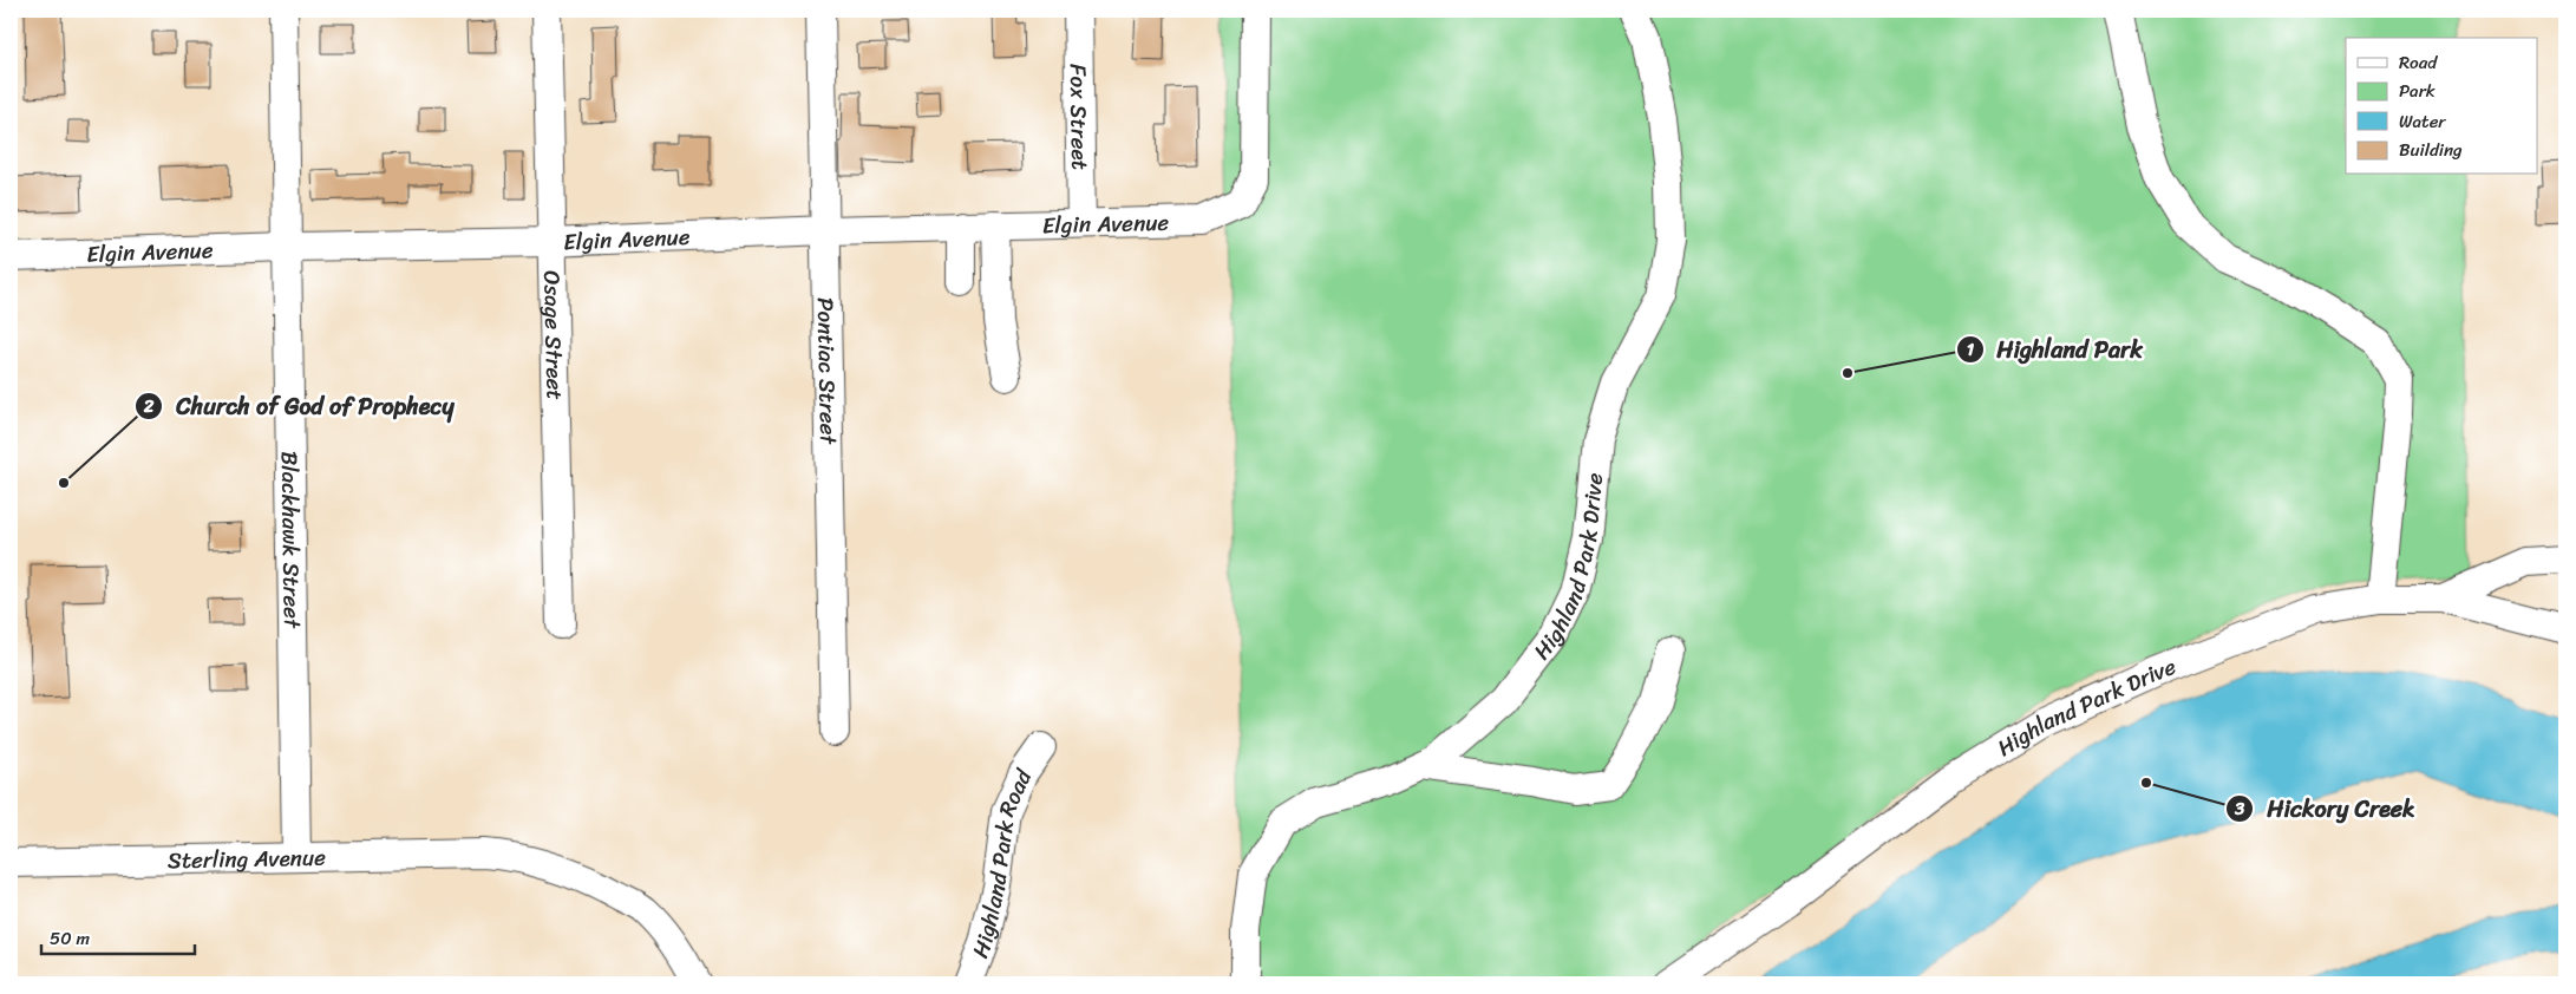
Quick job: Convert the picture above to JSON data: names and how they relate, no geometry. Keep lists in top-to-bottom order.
{
  "streets": {
    "street": [
      "Fox Street",
      "Elgin Avenue",
      "Osage Street",
      "Pontiac Street",
      "Blackhawk Street",
      "Highland Park Drive",
      "Sterling Avenue",
      "Highland Park Road"
    ]
  },
  "crossings": [
    ["Fox Street", "Elgin Avenue"],
    ["Elgin Avenue", "Osage Street"],
    ["Elgin Avenue", "Pontiac Street"],
    ["Elgin Avenue", "Blackhawk Street"],
    ["Blackhawk Street", "Sterling Avenue"]
  ],
  "places": ["Highland Park", "Church of God of Prophecy", "Hickory Creek"],
  "legend": [
    "Road",
    "Park",
    "Water",
    "Building"
  ],
  "scale_bar": "50 m"
}
